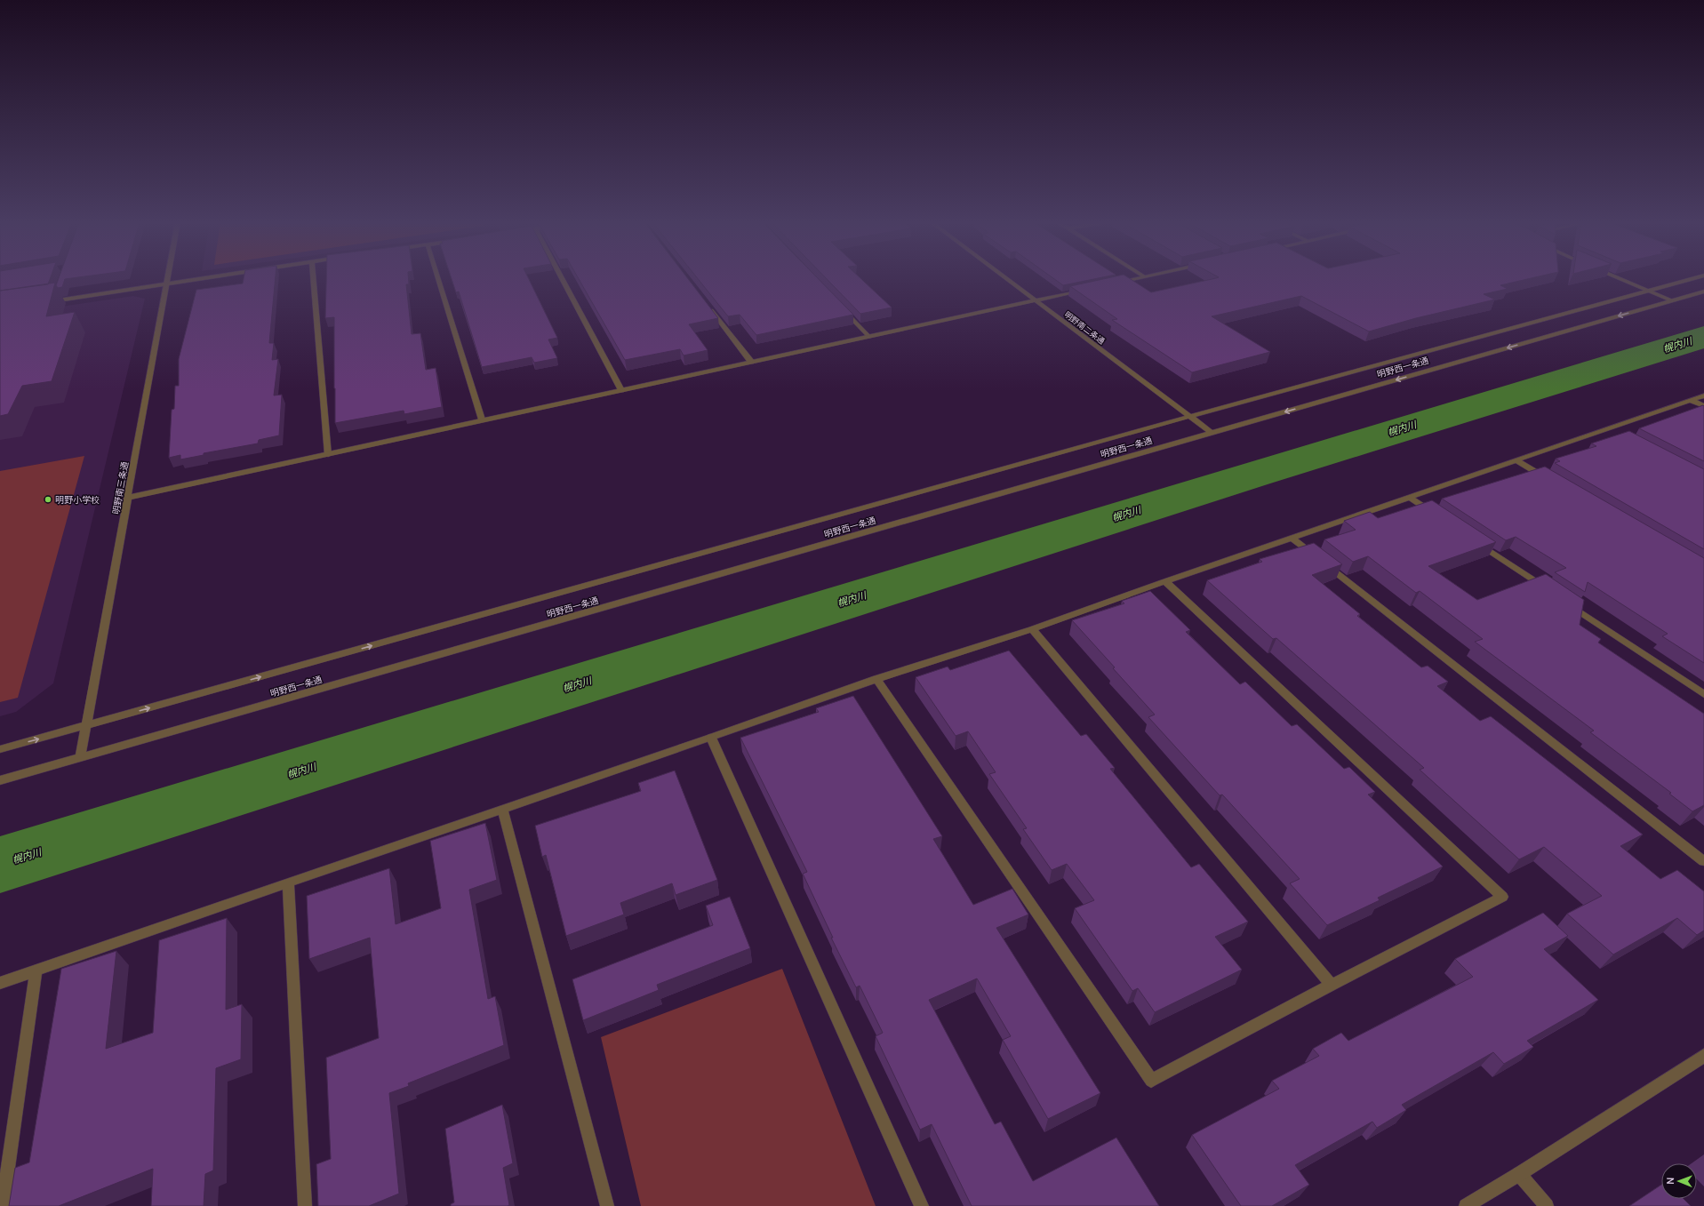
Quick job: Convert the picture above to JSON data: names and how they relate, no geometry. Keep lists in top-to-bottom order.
{
  "streets": {
    "street": ["明野南二条通", "明野西一条通", "明野南三条通"]
  },
  "crossings": [
    ["明野南二条通", "明野西一条通"],
    ["明野西一条通", "明野南三条通"]
  ],
  "water": ["幌内川"],
  "places": ["明野小学校"],
  "north": "left"
}
